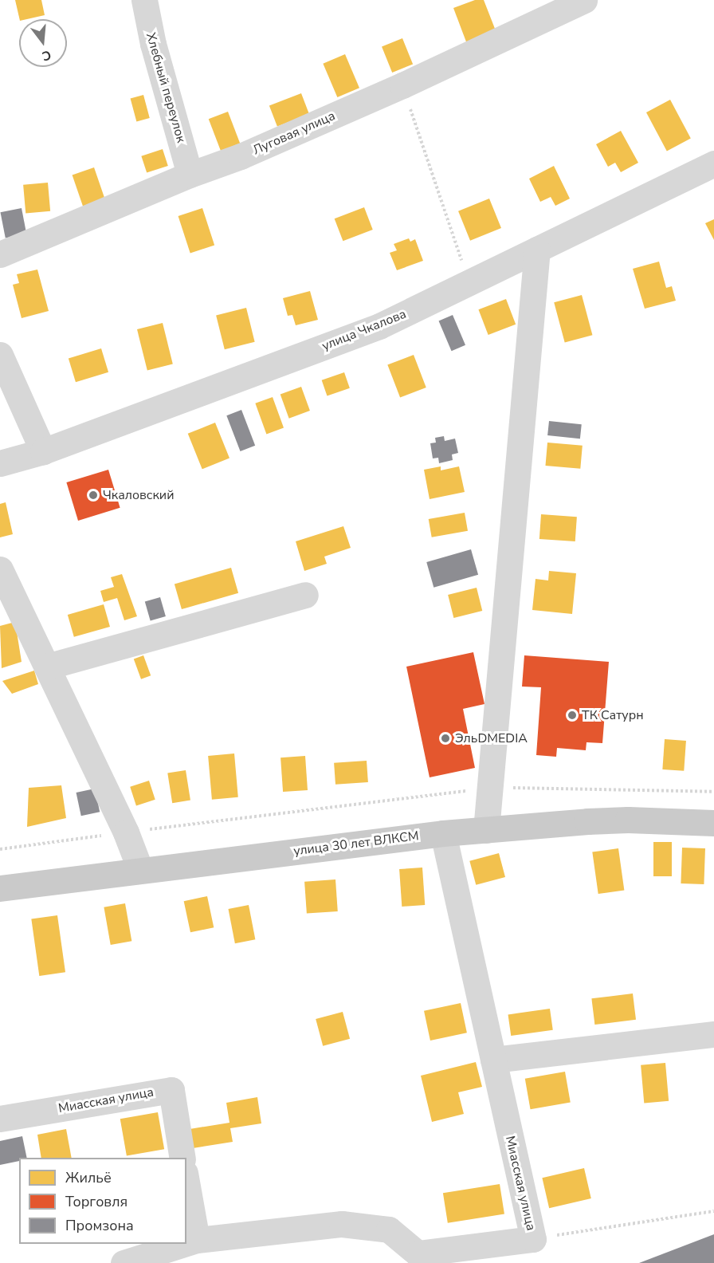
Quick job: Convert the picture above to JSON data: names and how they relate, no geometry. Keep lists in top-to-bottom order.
{
  "streets": {
    "main road": ["улица 30 лет ВЛКСМ"],
    "street": [
      "Хлебный переулок",
      "Луговая улица",
      "улица Чкалова",
      "Миасская улица"
    ]
  },
  "crossings": [
    ["Хлебный переулок", "Луговая улица"],
    ["улица 30 лет ВЛКСМ", "Миасская улица"]
  ],
  "places": ["Чкаловский", "ТК Сатурн", "ЭльDMEDIA"],
  "legend": ["Жильё", "Торговля", "Промзона"],
  "north": "bottom"
}
